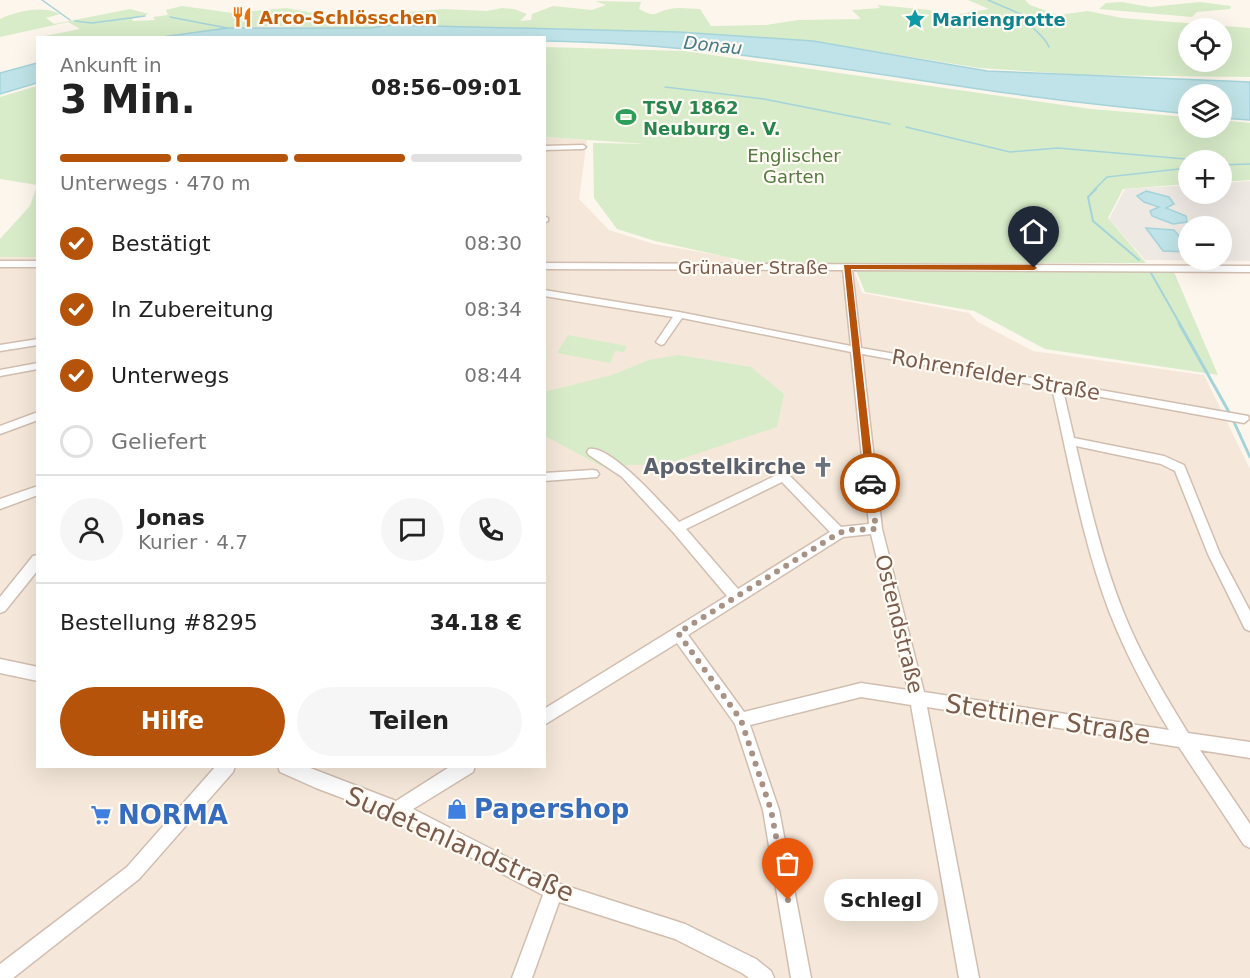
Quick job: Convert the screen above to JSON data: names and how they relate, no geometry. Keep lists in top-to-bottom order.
{
  "streets": {
    "street": [
      "Grünauer Straße",
      "Rohrenfelder Straße",
      "Ostendstraße",
      "Stettiner Straße",
      "Sudetenlandstraße"
    ]
  },
  "crossings": [
    ["Grünauer Straße", "Ostendstraße"],
    ["Rohrenfelder Straße", "Ostendstraße"],
    ["Ostendstraße", "Stettiner Straße"]
  ],
  "water": ["Donau"],
  "parks": ["Englischer Garten"],
  "places": {
    "restaurant": ["Arco-Schlösschen"],
    "place": ["Mariengrotte"],
    "sports": ["TSV 1862 Neuburg e. V."],
    "church": ["Apostelkirche"],
    "shop": ["Papershop"],
    "supermarket": ["NORMA"],
    "other": ["Schlegl"]
  },
  "page": {
    "map_buttons": ["+", "−"],
    "heading": ["3 Min.", "Ankunft in", "08:56–09:01"],
    "panel": [
      "Jonas",
      "Kurier · 4.7",
      "Bestellung #8295",
      "34.18 €"
    ],
    "bar": "Unterwegs · 470 m",
    "list": [
      ["Bestätigt", "08:30"],
      ["In Zubereitung", "08:34"],
      ["Unterwegs", "08:44"],
      "Geliefert"
    ],
    "buttons": ["Hilfe", "Teilen"],
    "bubble": "Schlegl"
  }
}
